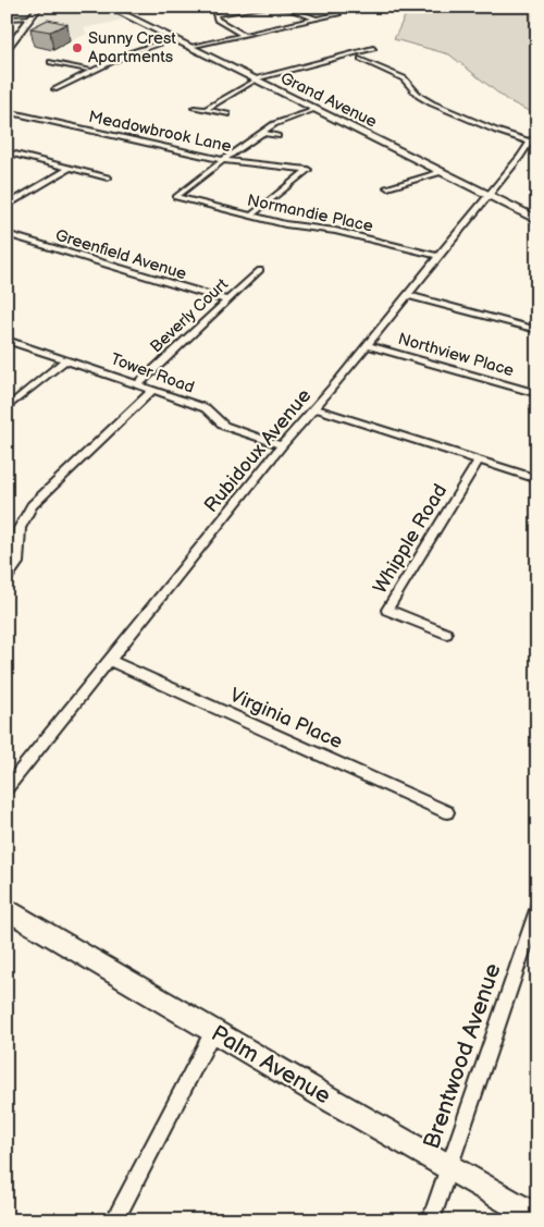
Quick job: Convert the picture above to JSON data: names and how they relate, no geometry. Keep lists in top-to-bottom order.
{
  "streets": {
    "street": [
      "Grand Avenue",
      "Meadowbrook Lane",
      "Normandie Place",
      "Greenfield Avenue",
      "Beverly Court",
      "Northview Place",
      "Tower Road",
      "Rubidoux Avenue",
      "Whipple Road",
      "Virginia Place",
      "Brentwood Avenue",
      "Palm Avenue"
    ]
  },
  "crossings": [
    ["Grand Avenue", "Rubidoux Avenue"],
    ["Meadowbrook Lane", "Normandie Place"],
    ["Normandie Place", "Rubidoux Avenue"],
    ["Greenfield Avenue", "Beverly Court"],
    ["Beverly Court", "Tower Road"],
    ["Northview Place", "Rubidoux Avenue"],
    ["Tower Road", "Rubidoux Avenue"],
    ["Rubidoux Avenue", "Virginia Place"],
    ["Brentwood Avenue", "Palm Avenue"]
  ],
  "places": ["Sunny Crest Apartments"]
}
